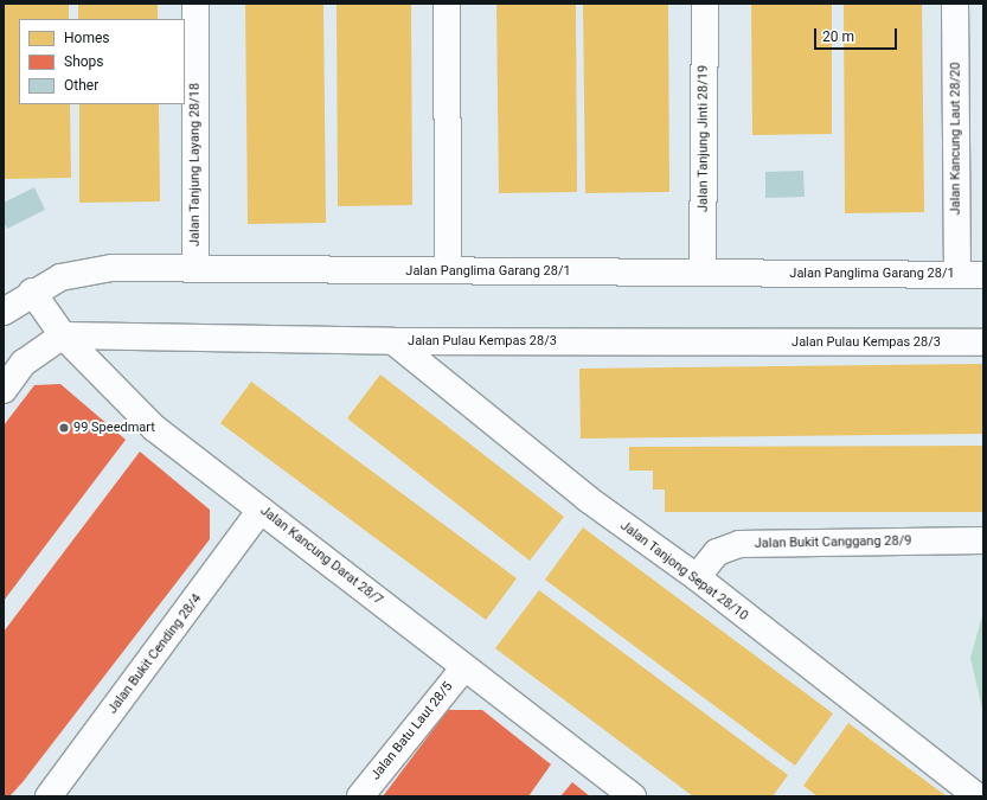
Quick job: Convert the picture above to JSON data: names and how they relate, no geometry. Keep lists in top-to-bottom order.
{
  "streets": {
    "street": [
      "Jalan Tanjung Jinti 28/19",
      "Jalan Kancung Laut 28/20",
      "Jalan Tanjung Layang 28/18",
      "Jalan Panglima Garang 28/1",
      "Jalan Pulau Kempas 28/3",
      "Jalan Bukit Canggang 28/9",
      "Jalan Kancung Darat 28/7",
      "Jalan Tanjong Sepat 28/10",
      "Jalan Bukit Cending 28/4",
      "Jalan Batu Laut 28/5"
    ]
  },
  "crossings": [
    ["Jalan Tanjung Jinti 28/19", "Jalan Panglima Garang 28/1"],
    ["Jalan Kancung Laut 28/20", "Jalan Panglima Garang 28/1"],
    ["Jalan Tanjung Layang 28/18", "Jalan Panglima Garang 28/1"],
    ["Jalan Panglima Garang 28/1", "Jalan Kancung Darat 28/7"],
    ["Jalan Pulau Kempas 28/3", "Jalan Kancung Darat 28/7"],
    ["Jalan Pulau Kempas 28/3", "Jalan Tanjong Sepat 28/10"],
    ["Jalan Bukit Canggang 28/9", "Jalan Tanjong Sepat 28/10"],
    ["Jalan Kancung Darat 28/7", "Jalan Bukit Cending 28/4"],
    ["Jalan Kancung Darat 28/7", "Jalan Batu Laut 28/5"]
  ],
  "places": ["99 Speedmart"],
  "legend": ["Homes", "Shops", "Other"],
  "scale_bar": "20 m"
}
